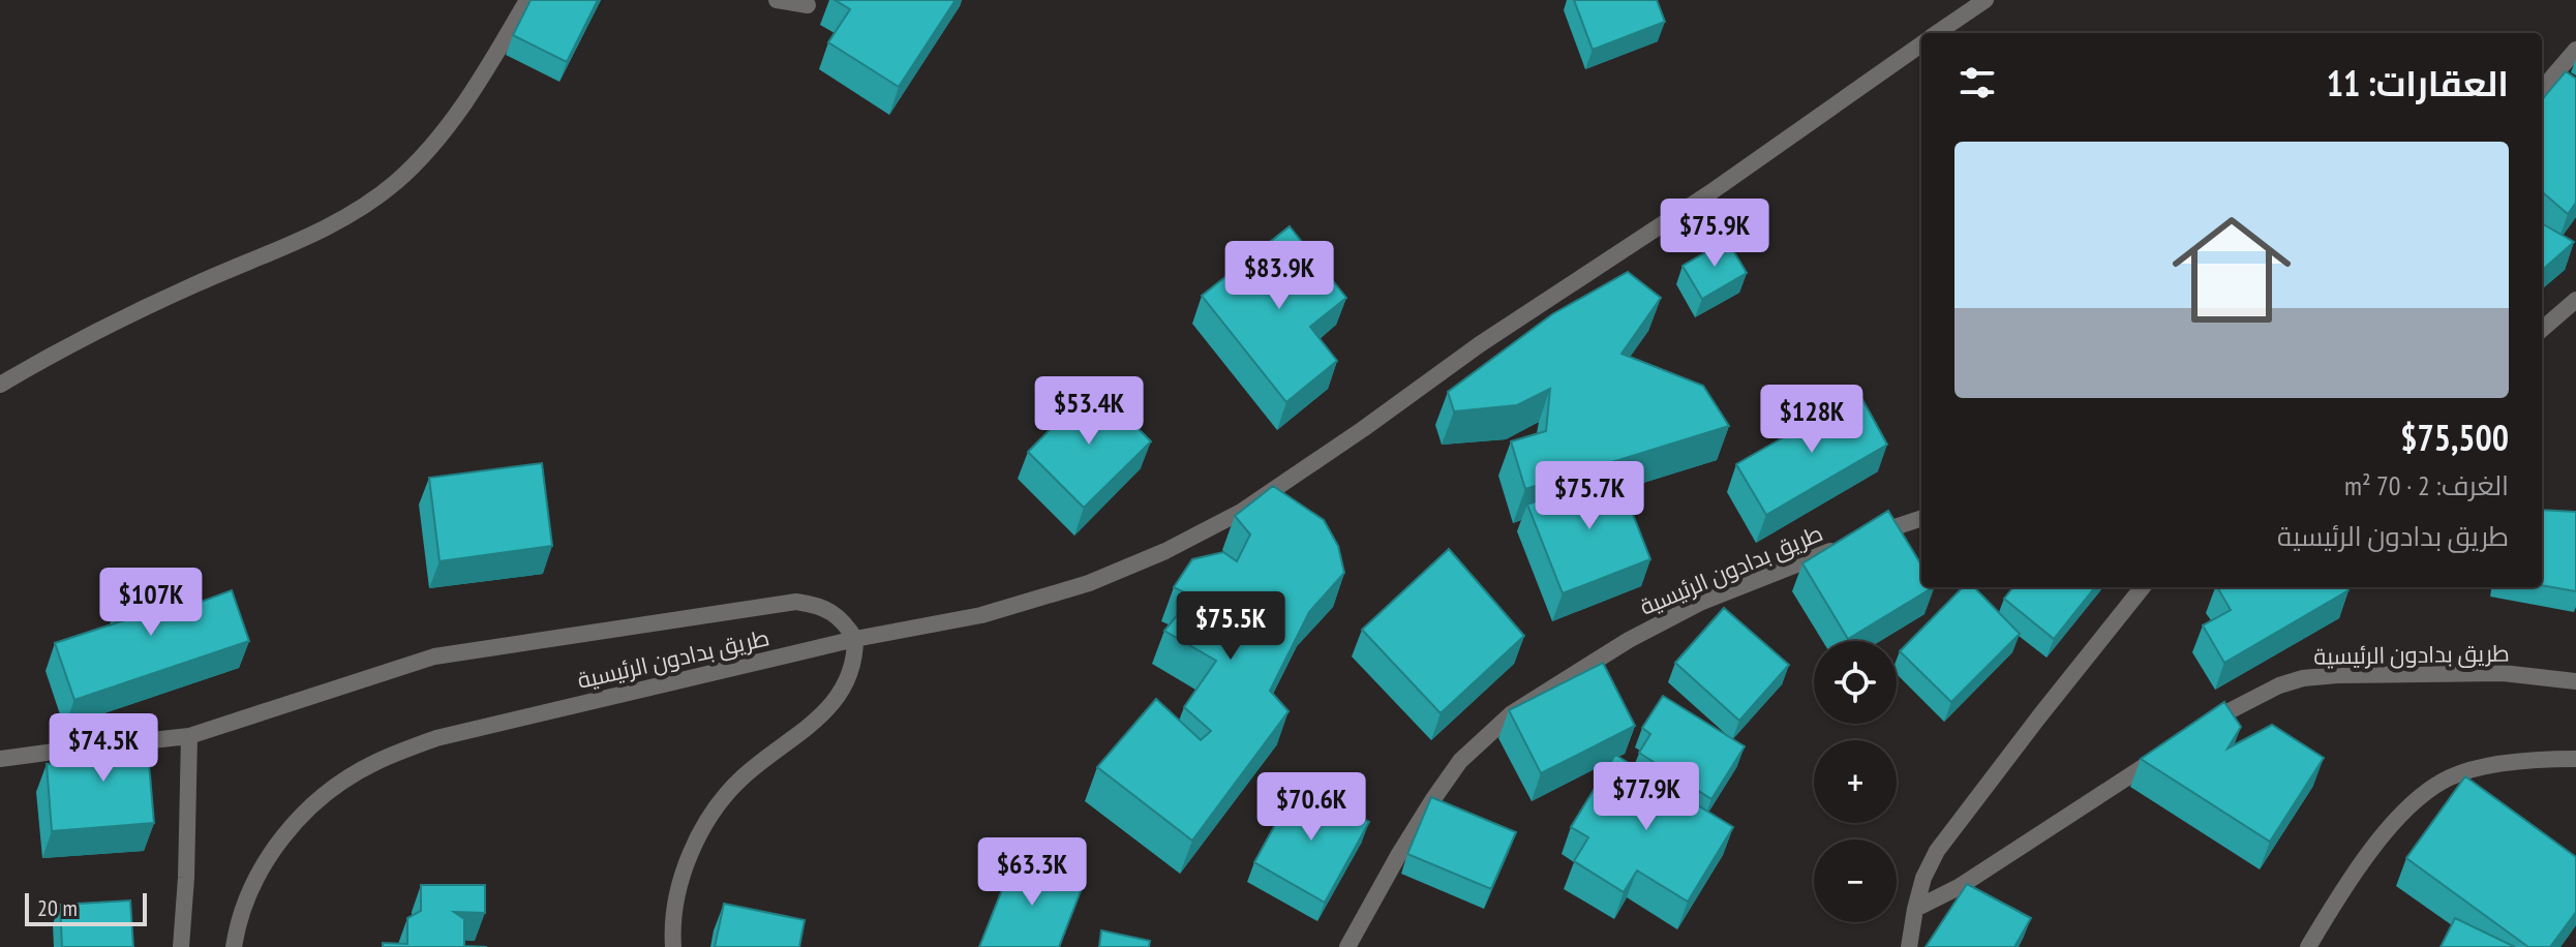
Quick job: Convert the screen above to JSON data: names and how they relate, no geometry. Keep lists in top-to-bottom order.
{
  "streets": {
    "street": ["طريق بدادون الرئيسية"]
  },
  "scale_bar": "20 m",
  "page": {
    "heading": "العقارات: 11",
    "list": [
      {
        "name": "$75,500",
        "note": "الغرف: 2 · 70 m² · طريق بدادون الرئيسية"
      }
    ],
    "price": [
      "$75.9K",
      "$83.9K",
      "$53.4K",
      "$128K",
      "$75.7K",
      "$107K",
      "$75.5K",
      "$74.5K",
      "$77.9K",
      "$70.6K",
      "$63.3K"
    ],
    "map_buttons": ["+", "−"],
    "scale": "20 m"
  }
}
